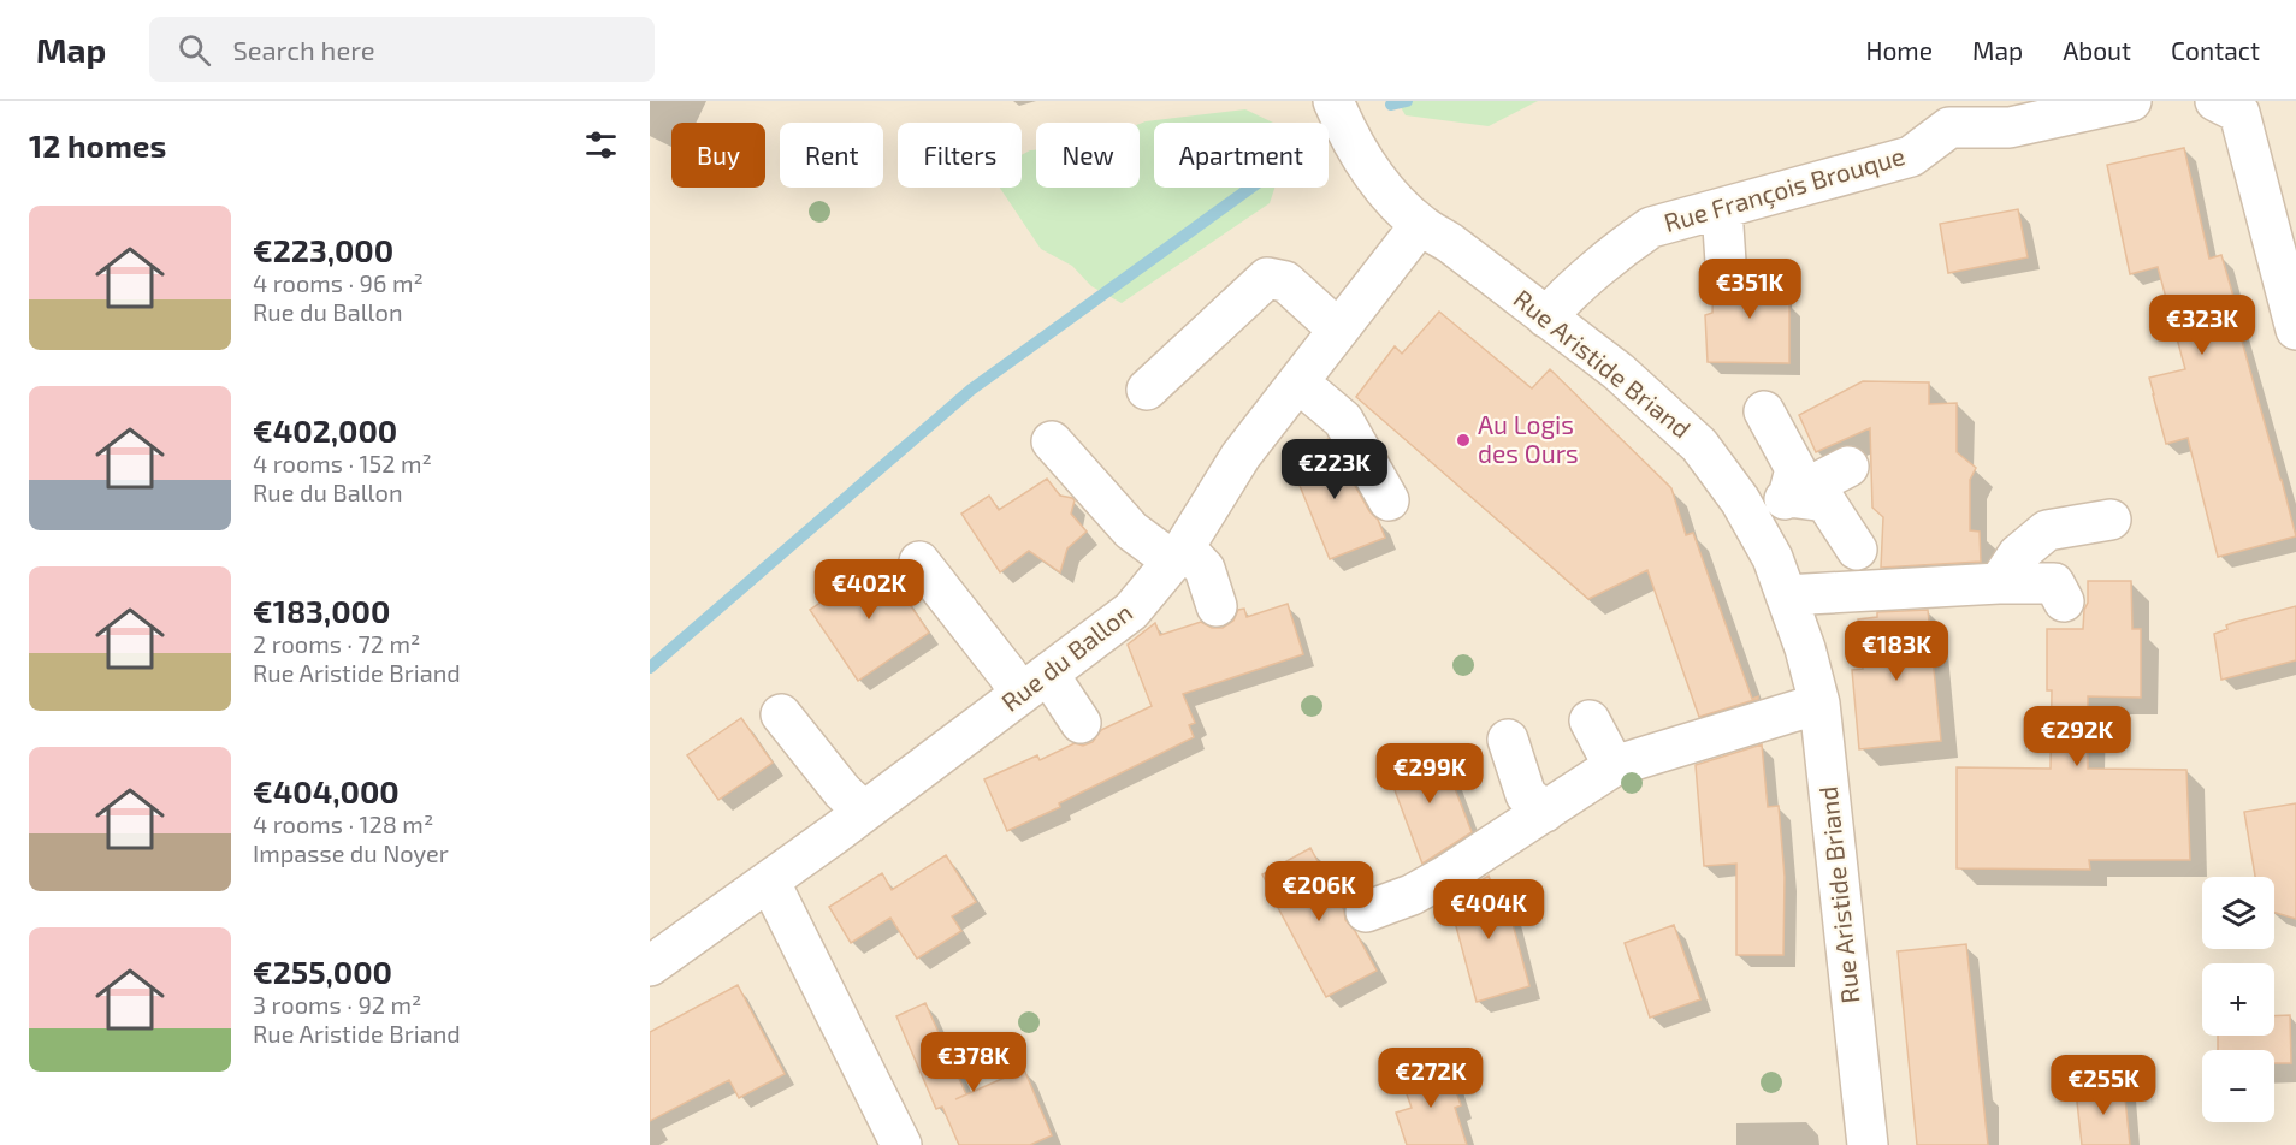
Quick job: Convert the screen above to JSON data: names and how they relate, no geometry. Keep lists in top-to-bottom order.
{
  "streets": {
    "street": ["Rue François Brouque", "Rue Aristide Briand", "Rue du Ballon"]
  },
  "crossings": [
    ["Rue François Brouque", "Rue Aristide Briand"],
    ["Rue Aristide Briand", "Rue du Ballon"]
  ],
  "places": ["Au Logis des Ours"],
  "page": {
    "header": "Map",
    "search": "Search here",
    "nav": [
      "Home",
      "Map",
      "About",
      "Contact"
    ],
    "heading": "12 homes",
    "chip": [
      "Buy",
      "Rent",
      "Filters",
      "New",
      "Apartment"
    ],
    "list": [
      {
        "name": "€223,000",
        "note": "4 rooms · 96 m² · Rue du Ballon"
      },
      {
        "name": "€402,000",
        "note": "4 rooms · 152 m² · Rue du Ballon"
      },
      {
        "name": "€183,000",
        "note": "2 rooms · 72 m² · Rue Aristide Briand"
      },
      {
        "name": "€404,000",
        "note": "4 rooms · 128 m² · Impasse du Noyer"
      },
      {
        "name": "€255,000",
        "note": "3 rooms · 92 m² · Rue Aristide Briand"
      }
    ],
    "price": [
      "€351K",
      "€323K",
      "€223K",
      "€402K",
      "€183K",
      "€292K",
      "€299K",
      "€206K",
      "€404K",
      "€378K",
      "€272K",
      "€255K"
    ],
    "map_buttons": ["+", "−"]
  }
}
